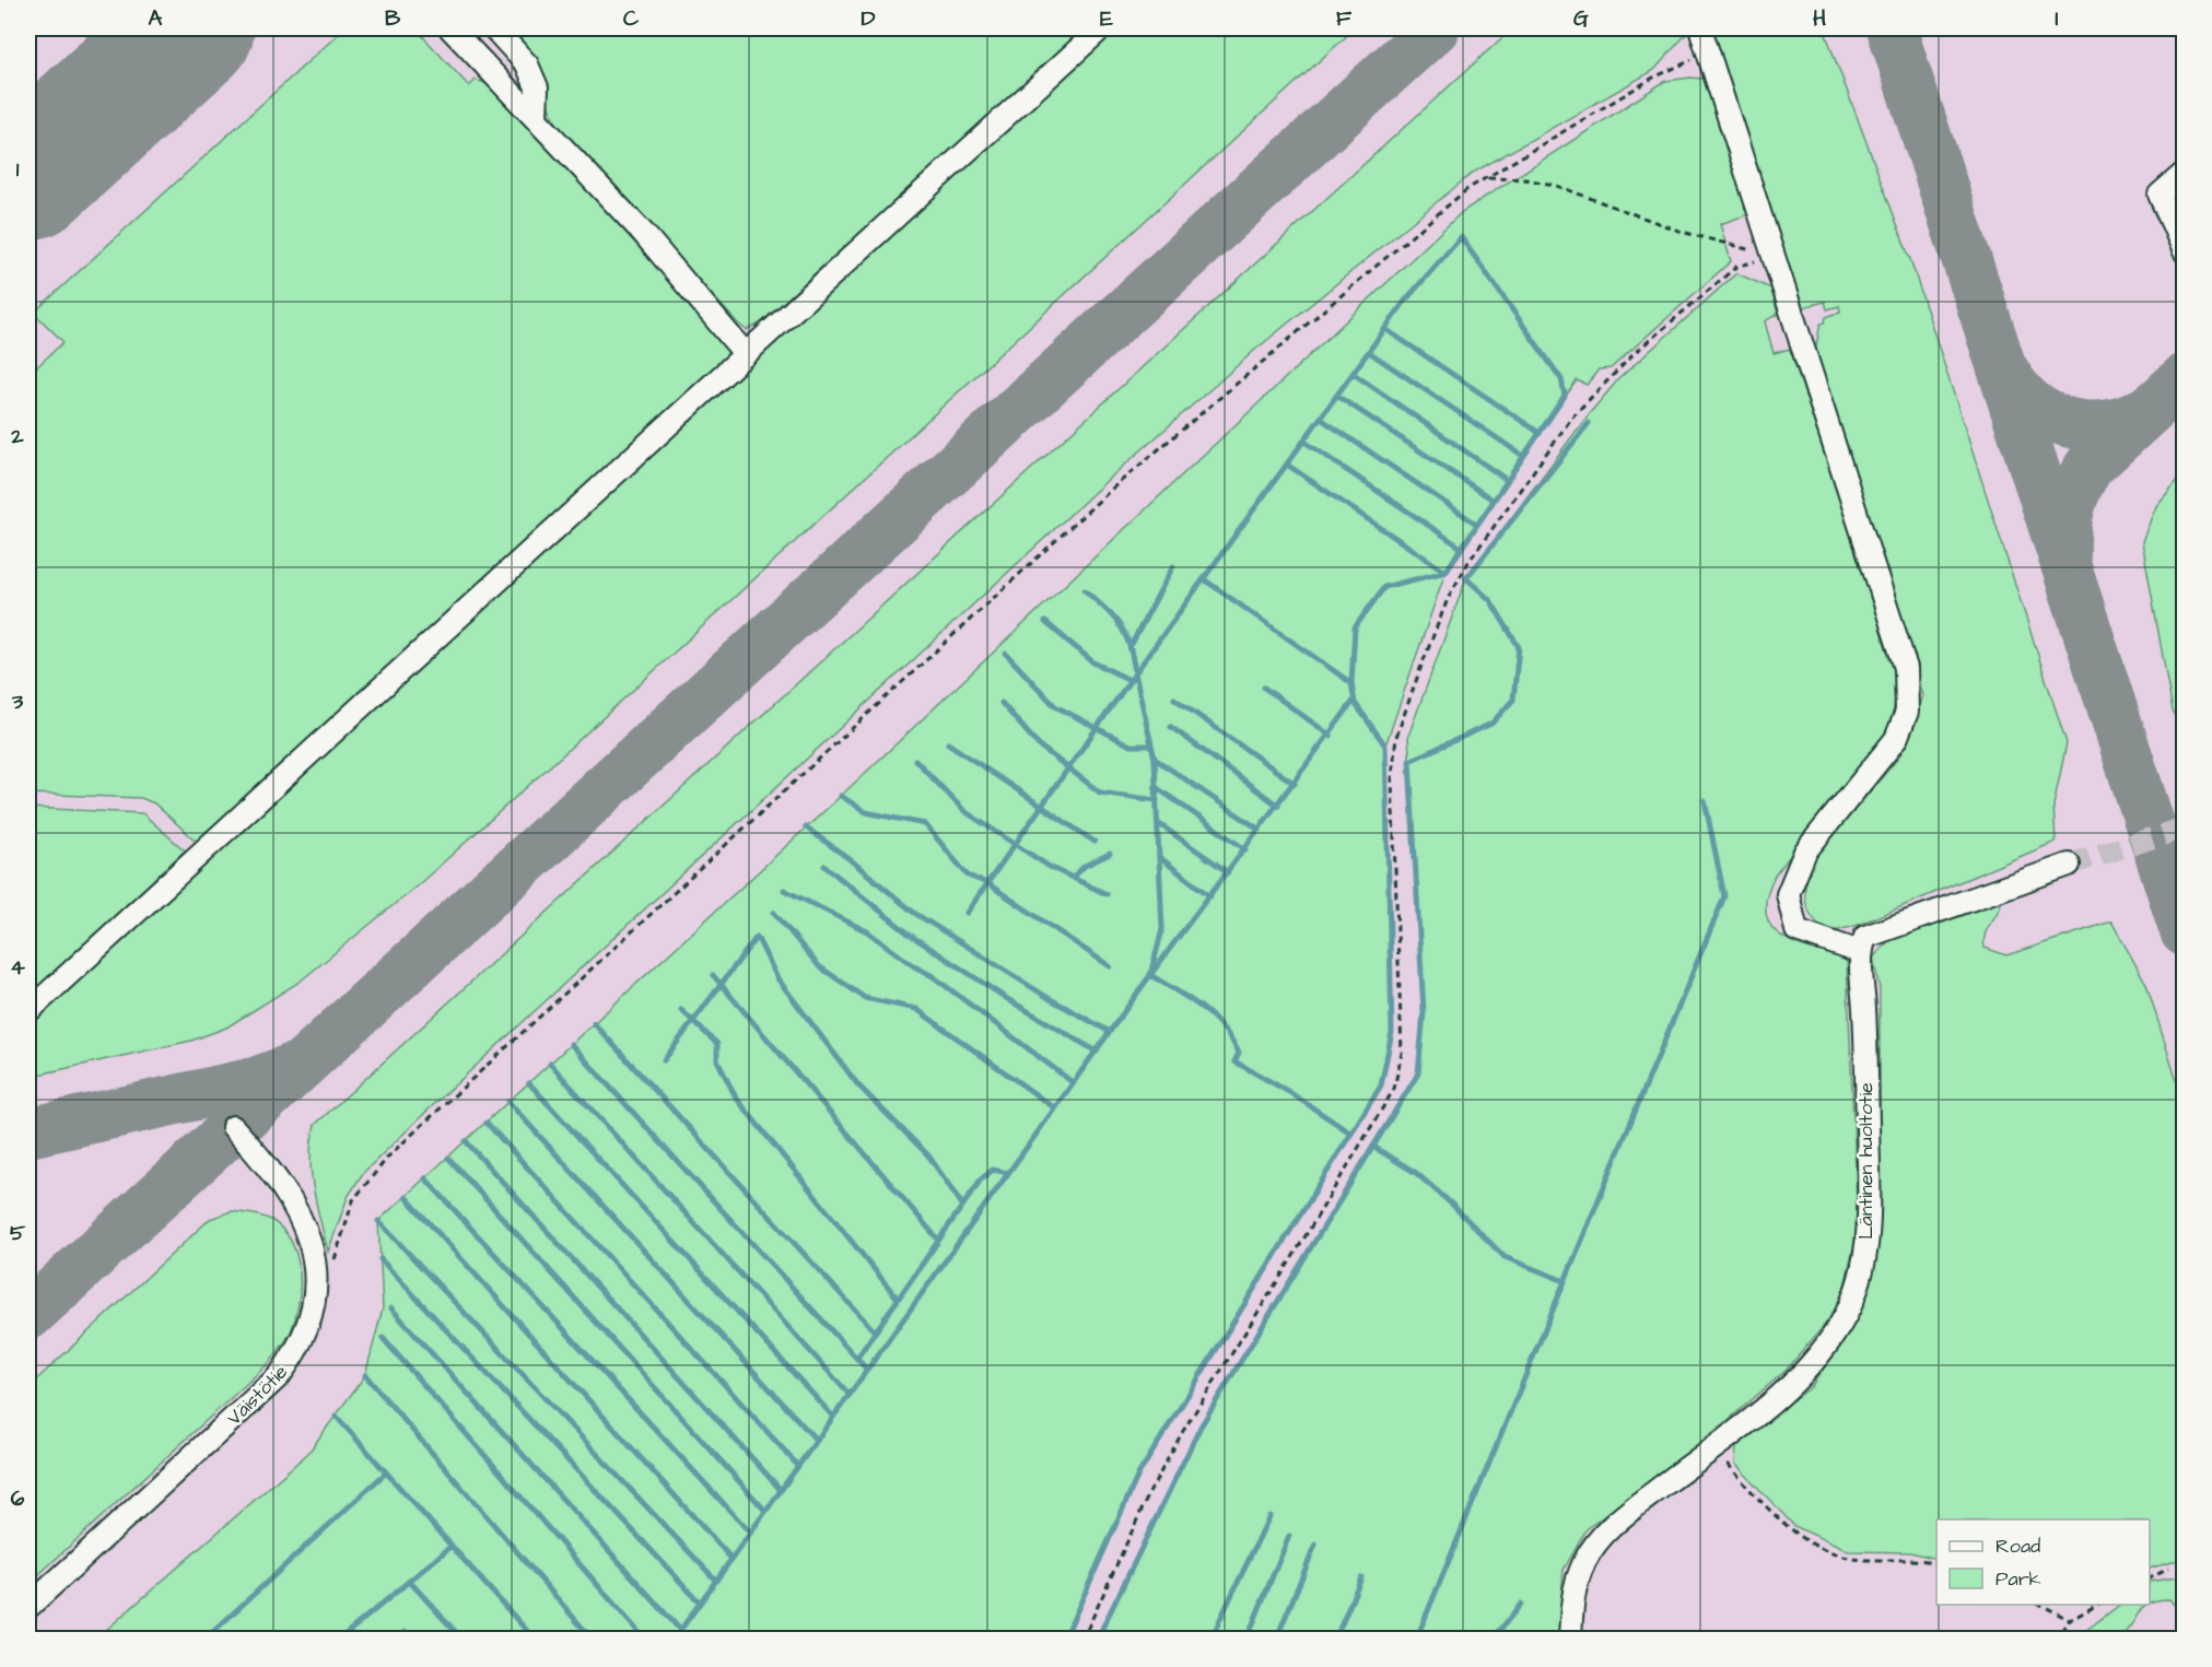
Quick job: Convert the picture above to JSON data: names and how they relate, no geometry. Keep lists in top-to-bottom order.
{
  "streets": {
    "lane": ["Läntinen huoltotie", "Väistötie"]
  },
  "legend": ["Road", "Park"],
  "grid": {
    "columns": [
      "A",
      "B",
      "C",
      "D",
      "E",
      "F",
      "G",
      "H",
      "I"
    ],
    "rows": [
      "1",
      "2",
      "3",
      "4",
      "5",
      "6"
    ]
  }
}
